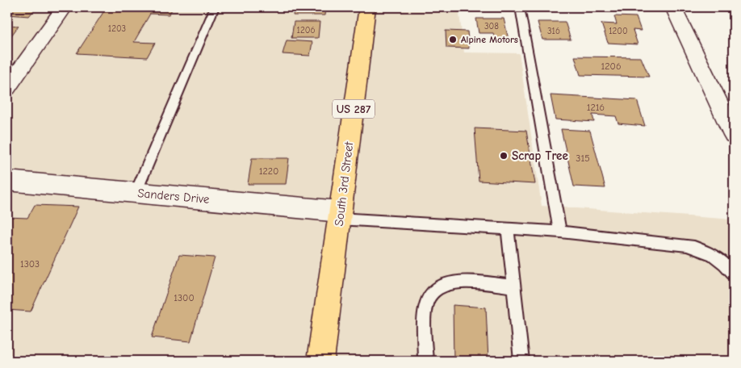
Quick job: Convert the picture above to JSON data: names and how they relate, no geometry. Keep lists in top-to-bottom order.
{
  "streets": {
    "main road": ["US 287", "South 3rd Street"],
    "street": ["Sanders Drive"]
  },
  "crossings": [
    ["South 3rd Street", "Sanders Drive"]
  ],
  "places": ["Alpine Motors", "Scrap Tree"],
  "house_numbers": [
    "308",
    "1203",
    "1206",
    "316",
    "1200",
    "1206",
    "1216",
    "315",
    "1220",
    "1303",
    "1300"
  ]
}
